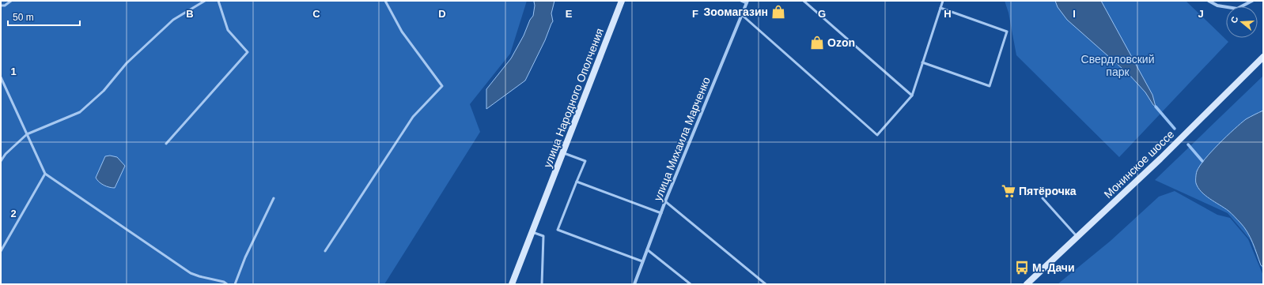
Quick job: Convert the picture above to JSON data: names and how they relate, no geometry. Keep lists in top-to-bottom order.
{
  "streets": {
    "main road": ["улица Народного Ополчения", "Монинское шоссе"],
    "street": ["улица Михаила Марченко"]
  },
  "parks": ["Свердловский парк"],
  "places": {
    "shop": ["Зоомагазин", "Ozon"],
    "supermarket": ["Пятёрочка"],
    "bus stop": ["М. Дачи"]
  },
  "scale_bar": "50 m",
  "north": "left",
  "grid": {
    "columns": [
      "B",
      "C",
      "D",
      "E",
      "F",
      "G",
      "H",
      "I",
      "J"
    ],
    "rows": ["1", "2"]
  }
}
